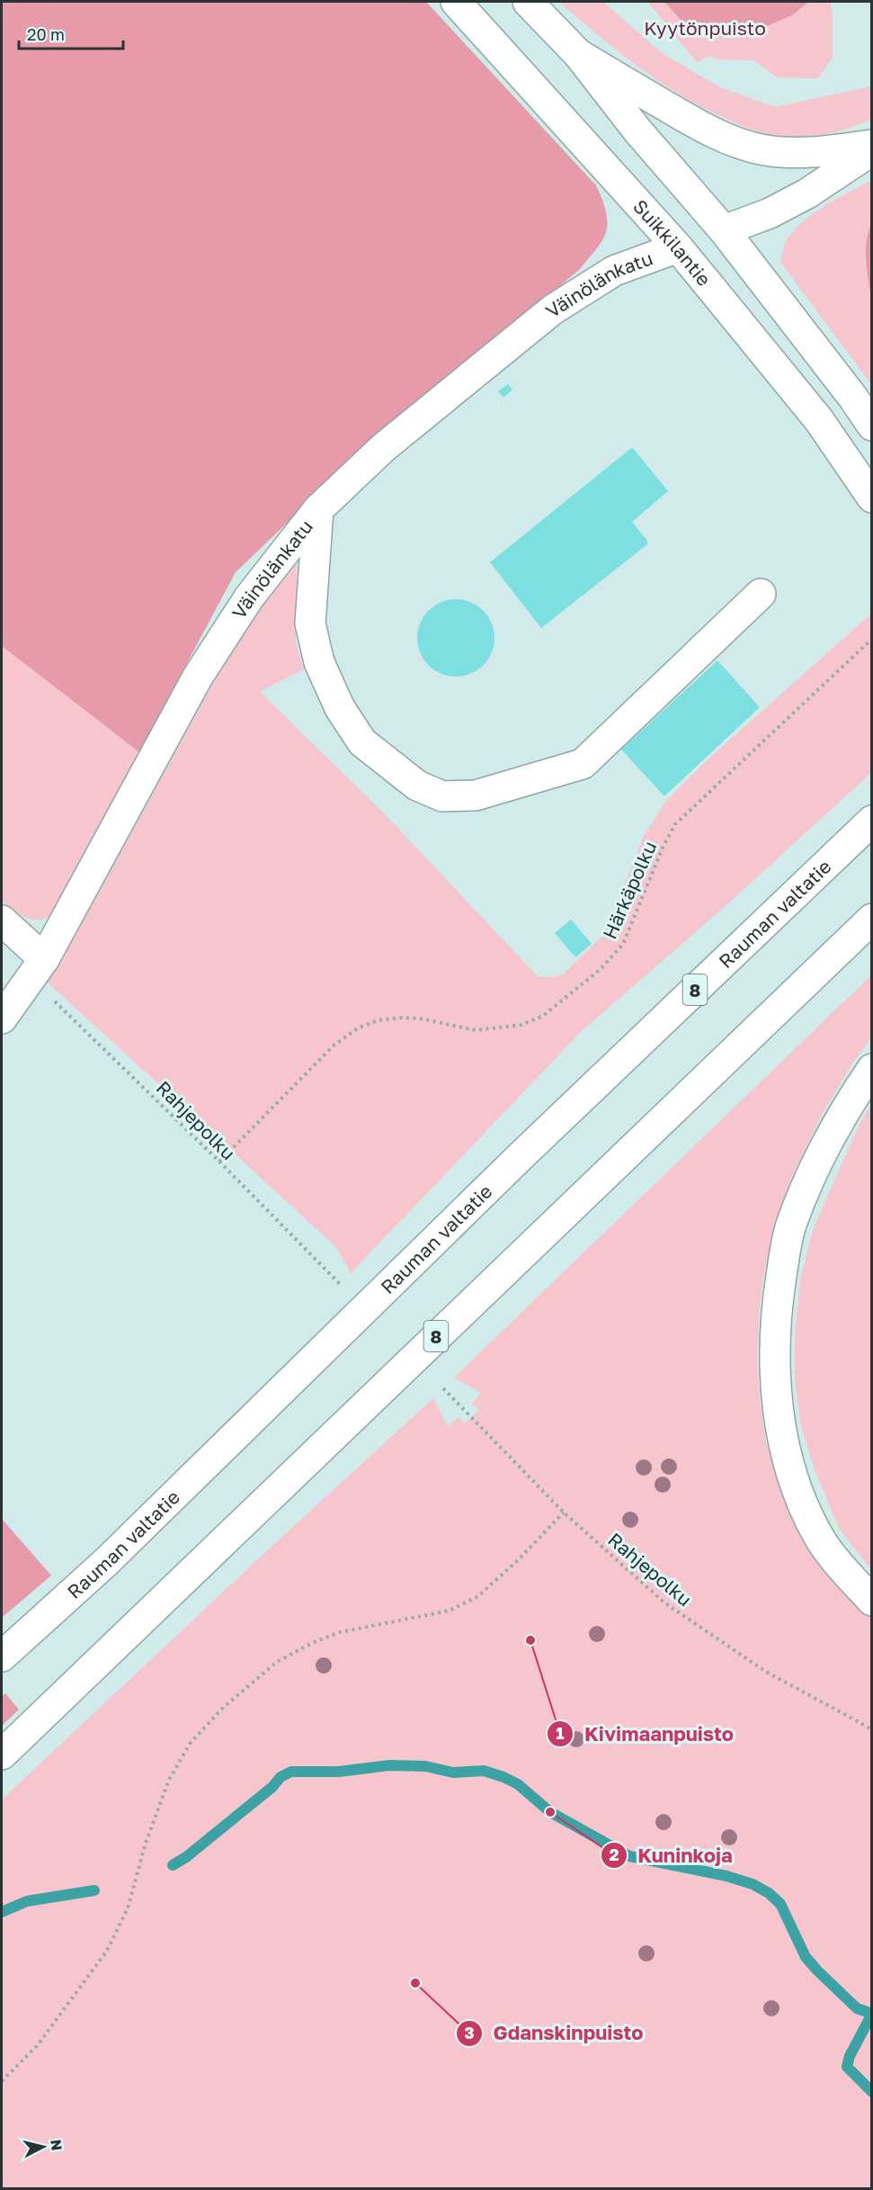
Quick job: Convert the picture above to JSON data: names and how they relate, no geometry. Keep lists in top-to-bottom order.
{
  "streets": {
    "main road": [
      "Suikkilantie",
      "Väinölänkatu",
      "Rauman valtatie",
      "8"
    ],
    "path": ["Härkäpolku", "Rahjepolku"]
  },
  "crossings": [
    ["Suikkilantie", "Väinölänkatu"],
    ["Väinölänkatu", "Rahjepolku"],
    ["Härkäpolku", "Rahjepolku"]
  ],
  "parks": ["Kyytönpuisto"],
  "places": ["Kivimaanpuisto", "Kuninkoja", "Gdanskinpuisto"],
  "scale_bar": "20 m",
  "north": "right"
}
